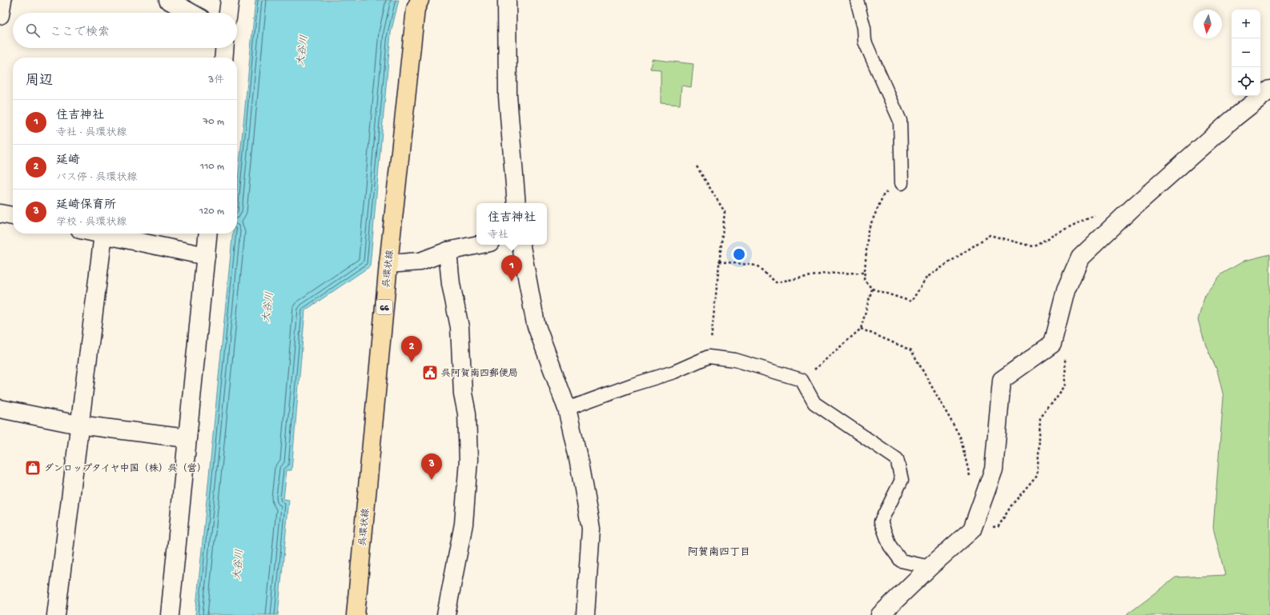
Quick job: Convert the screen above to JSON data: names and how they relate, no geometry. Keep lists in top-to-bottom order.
{
  "streets": {
    "main road": ["呉環状線", "66"]
  },
  "districts": ["阿賀南四丁目"],
  "water": ["大谷川"],
  "places": {
    "public building": ["呉阿賀南四郵便局"],
    "shop": ["ダンロップタイヤ中国（株）呉（営）"]
  },
  "north": "bottom",
  "page": {
    "map_buttons": ["+", "−"],
    "search": "ここで検索",
    "heading": ["周辺", "3件"],
    "list": [
      {
        "mark": "1",
        "name": "住吉神社",
        "note": "寺社 · 呉環状線",
        "value": "70 m"
      },
      {
        "mark": "2",
        "name": "延崎",
        "note": "バス停 · 呉環状線",
        "value": "110 m"
      },
      {
        "mark": "3",
        "name": "延崎保育所",
        "note": "学校 · 呉環状線",
        "value": "120 m"
      }
    ],
    "popup": ["住吉神社", "寺社"],
    "pins": ["1", "2", "3"]
  }
}
